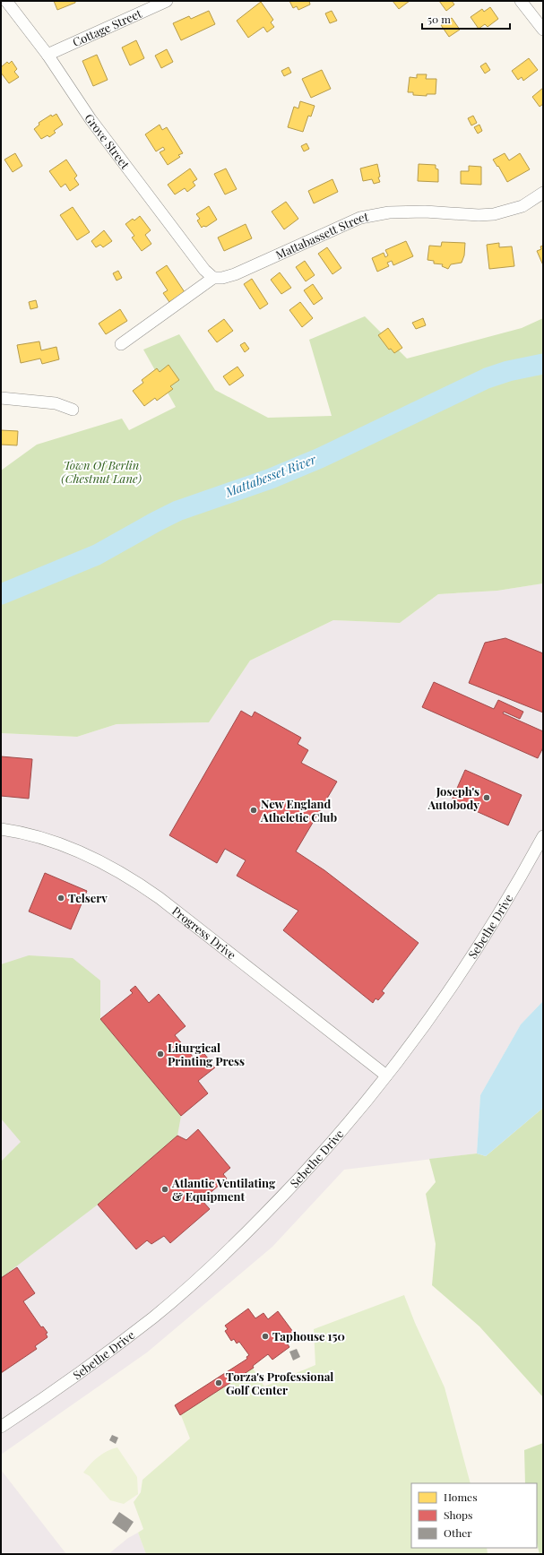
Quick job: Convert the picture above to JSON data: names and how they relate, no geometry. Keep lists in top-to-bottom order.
{
  "streets": {
    "street": [
      "Cottage Street",
      "Grove Street",
      "Mattabassett Street",
      "Sebethe Drive",
      "Progress Drive"
    ]
  },
  "crossings": [
    ["Cottage Street", "Grove Street"],
    ["Grove Street", "Mattabassett Street"],
    ["Sebethe Drive", "Progress Drive"]
  ],
  "water": ["Mattabesset River"],
  "parks": ["Town Of Berlin (Chestnut Lane)"],
  "places": [
    "Joseph's Autobody",
    "New England Atheletic Club",
    "Telserv",
    "Liturgical Printing Press",
    "Atlantic Ventilating & Equipment",
    "Taphouse 150",
    "Torza's Professional Golf Center"
  ],
  "legend": ["Homes", "Shops", "Other"],
  "scale_bar": "50 m"
}
